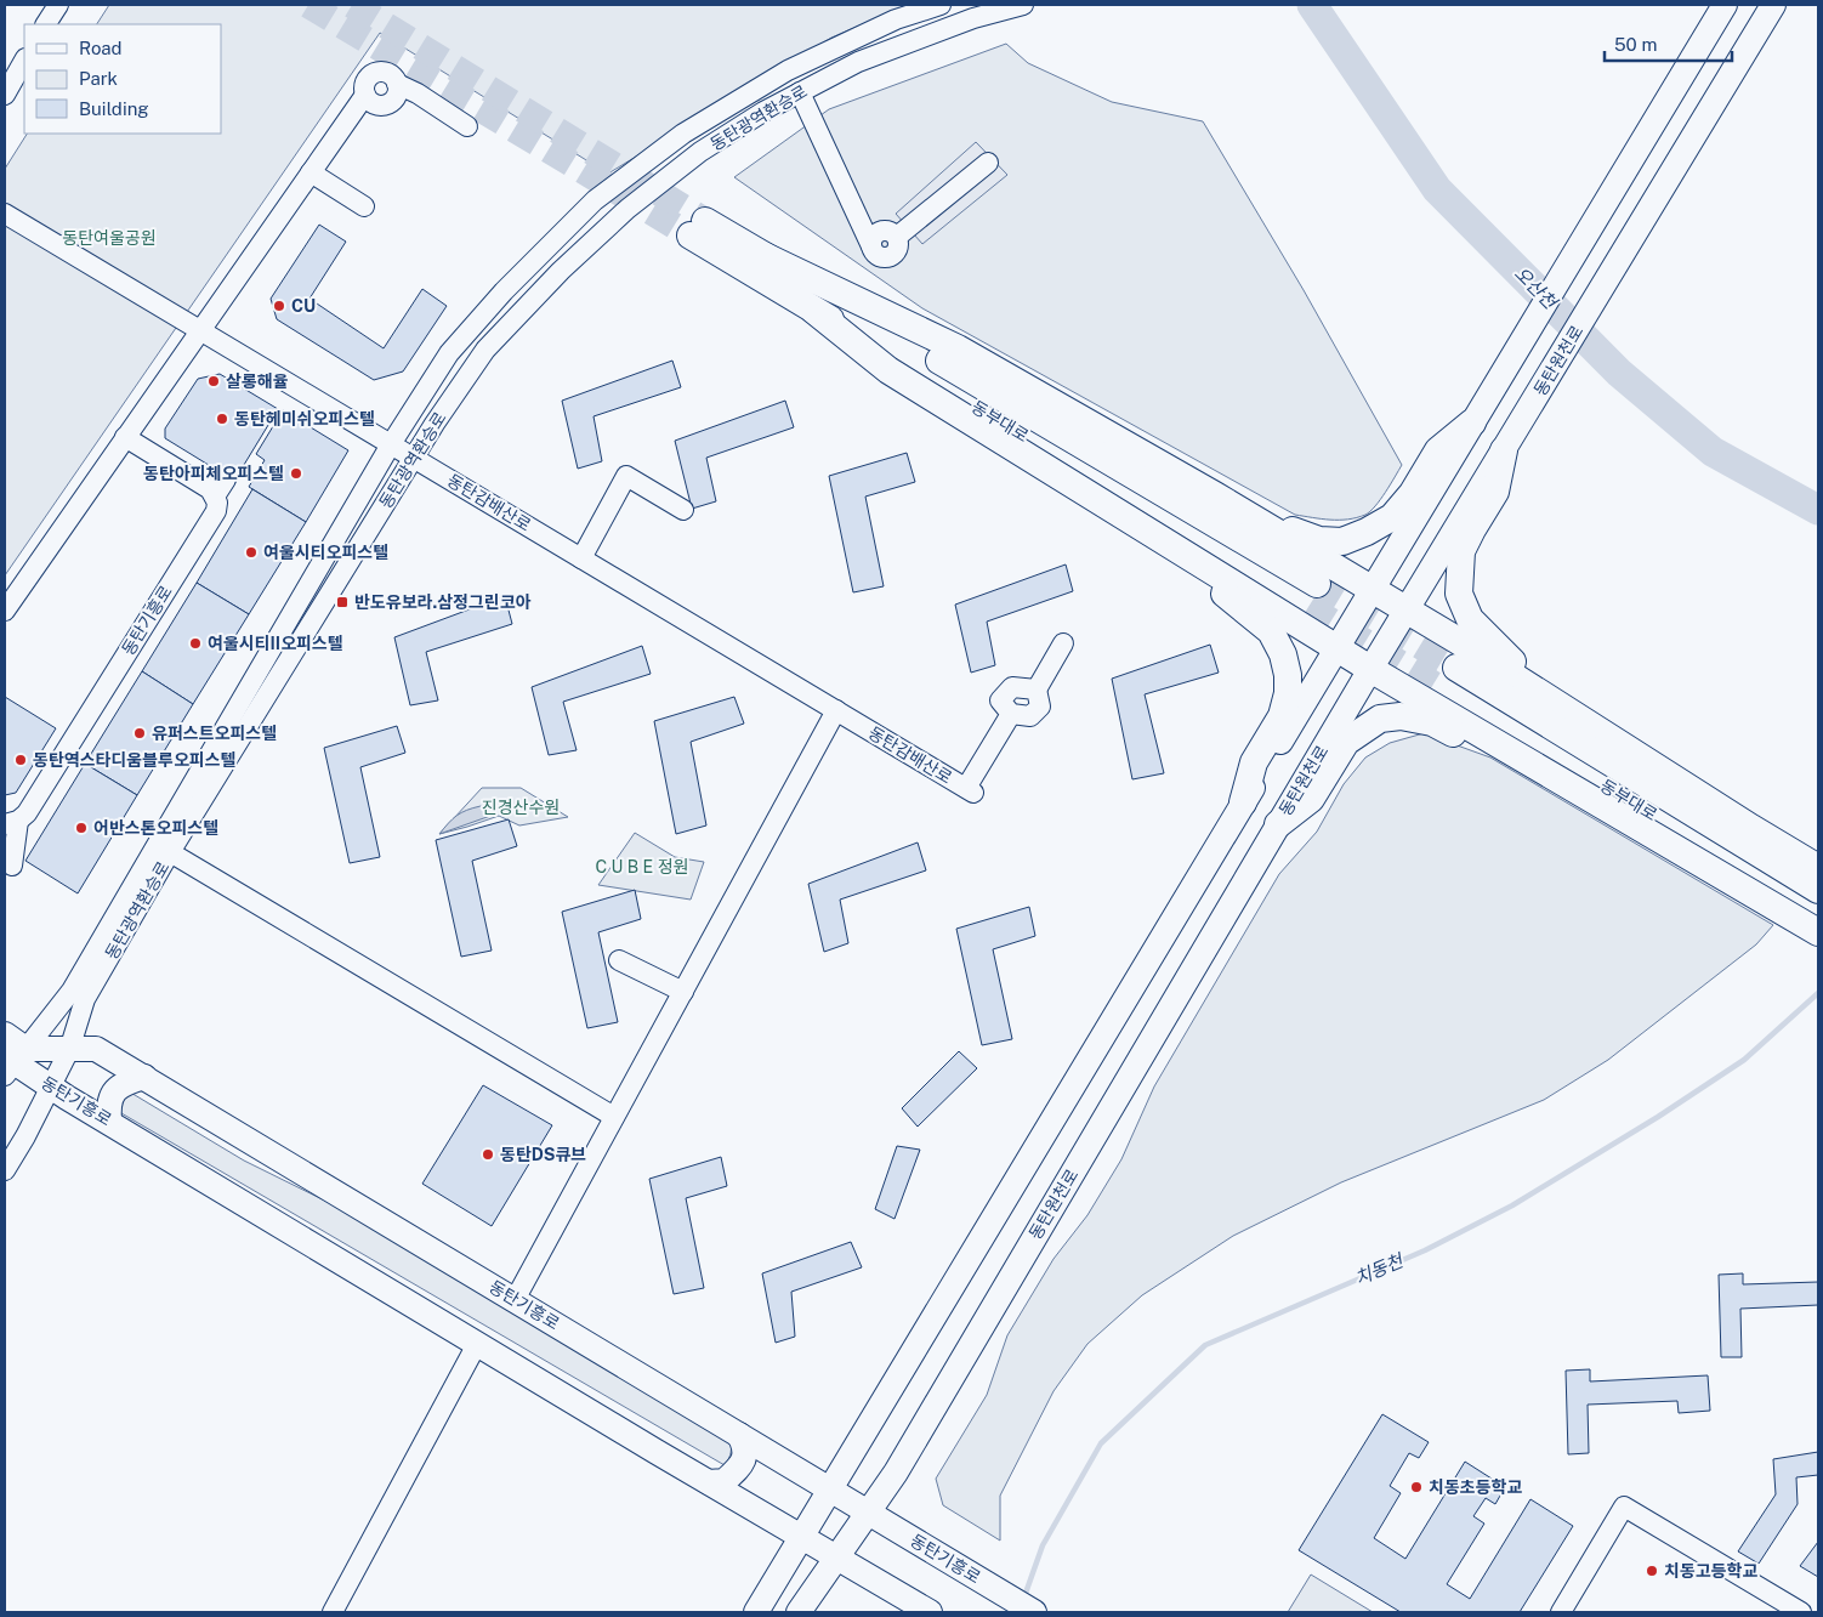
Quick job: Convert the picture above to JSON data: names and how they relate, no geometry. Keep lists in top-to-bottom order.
{
  "streets": {
    "highway": ["동부대로"],
    "main road": ["동탄원천로", "동탄기흥로"],
    "street": ["동탄광역환승로", "동탄감배산로"]
  },
  "crossings": [
    ["동탄광역환승로", "동탄감배산로"],
    ["동탄광역환승로", "동탄기흥로"],
    ["동탄원천로", "동탄기흥로"]
  ],
  "water": ["오산천", "치동천"],
  "parks": ["동탄여울공원", "진경산수원", "C U B E 정원"],
  "places": {
    "other": [
      "CU",
      "살롱해율",
      "동탄헤미쉬오피스텔",
      "동탄아피체오피스텔",
      "여울시티오피스텔",
      "여울시티II오피스텔",
      "유퍼스트오피스텔",
      "동탄역스타디움블루오피스텔",
      "어반스톤오피스텔",
      "동탄DS큐브",
      "치동초등학교",
      "치동고등학교"
    ],
    "transit": ["반도유보라.삼정그린코아"]
  },
  "legend": ["Road", "Park", "Building"],
  "scale_bar": "50 m"
}
